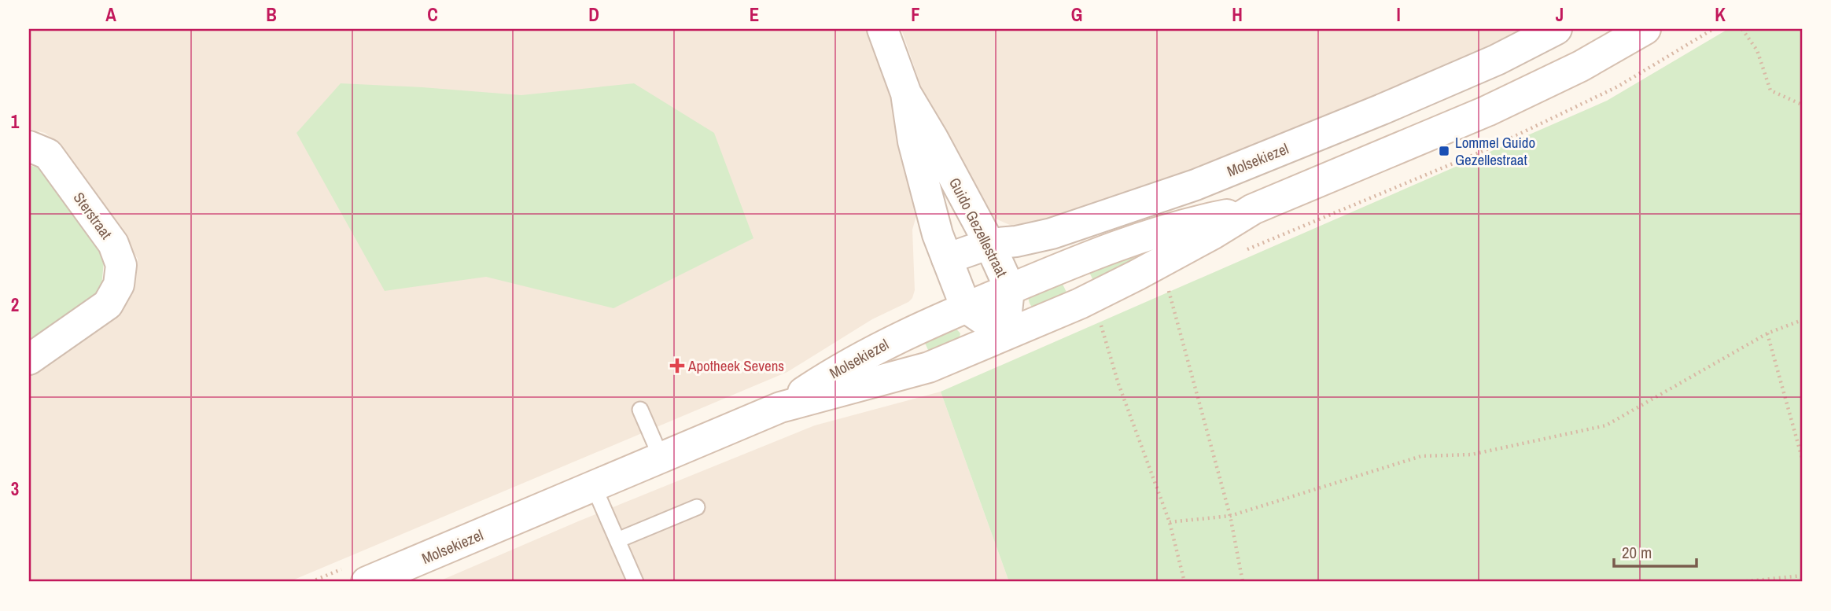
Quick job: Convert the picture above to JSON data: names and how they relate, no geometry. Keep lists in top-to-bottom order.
{
  "streets": {
    "main road": ["Molsekiezel", "Sterstraat", "Guido Gezellestraat"]
  },
  "crossings": [
    ["Molsekiezel", "Guido Gezellestraat"]
  ],
  "places": {
    "transit": ["Lommel Guido Gezellestraat"],
    "health": ["Apotheek Sevens"]
  },
  "scale_bar": "20 m",
  "grid": {
    "columns": [
      "A",
      "B",
      "C",
      "D",
      "E",
      "F",
      "G",
      "H",
      "I",
      "J",
      "K"
    ],
    "rows": ["1", "2", "3"]
  }
}
